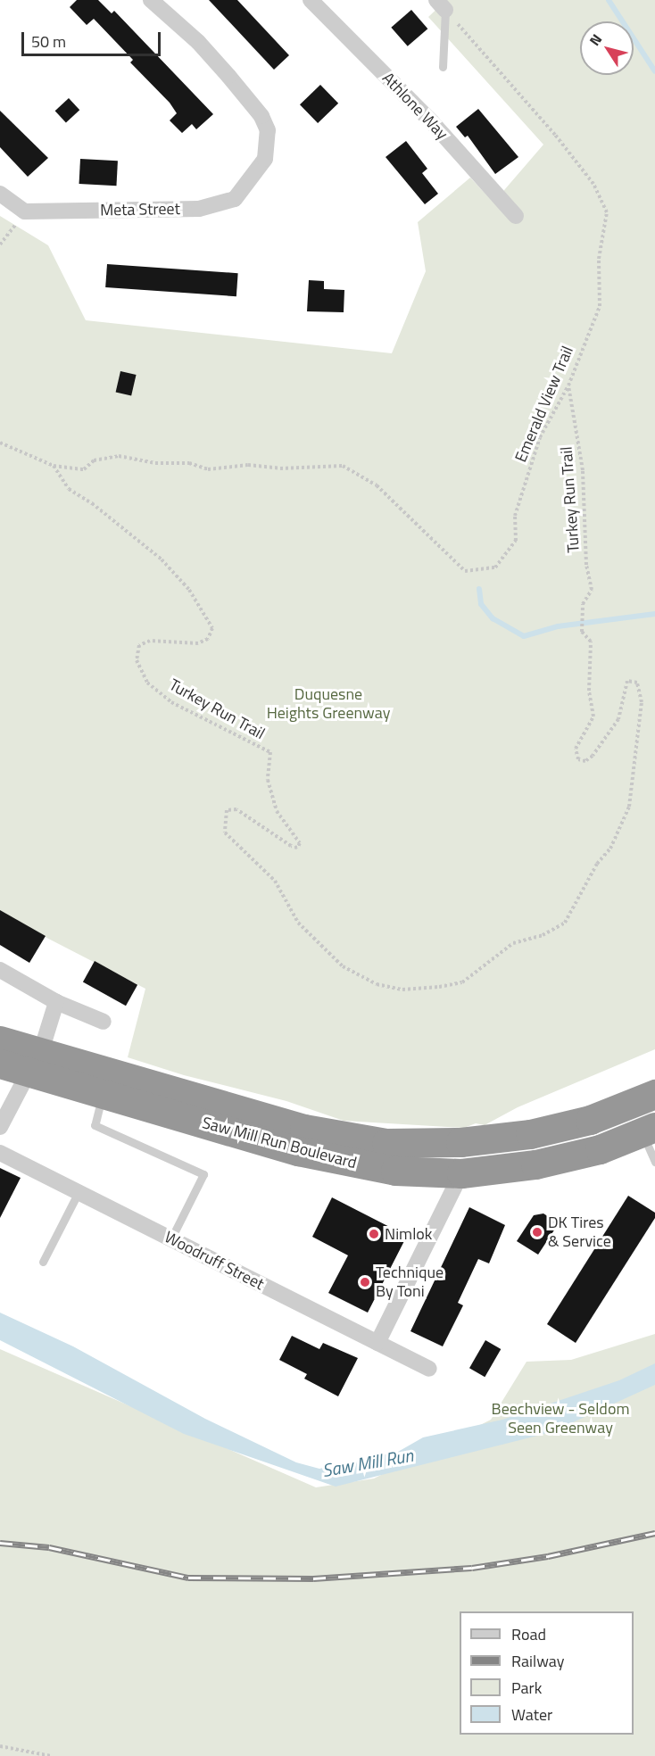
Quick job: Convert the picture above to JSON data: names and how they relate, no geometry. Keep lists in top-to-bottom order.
{
  "streets": {
    "highway": ["Saw Mill Run Boulevard"],
    "street": ["Athlone Way", "Meta Street", "Woodruff Street"],
    "path": ["Emerald View Trail", "Turkey Run Trail"]
  },
  "crossings": [
    ["Emerald View Trail", "Turkey Run Trail"]
  ],
  "water": ["Saw Mill Run"],
  "parks": ["Duquesne Heights Greenway", "Beechview - Seldom Seen Greenway"],
  "places": ["DK Tires & Service", "Nimlok", "Technique By Toni"],
  "legend": [
    "Road",
    "Railway",
    "Park",
    "Water"
  ],
  "scale_bar": "50 m",
  "north": "top left"
}
